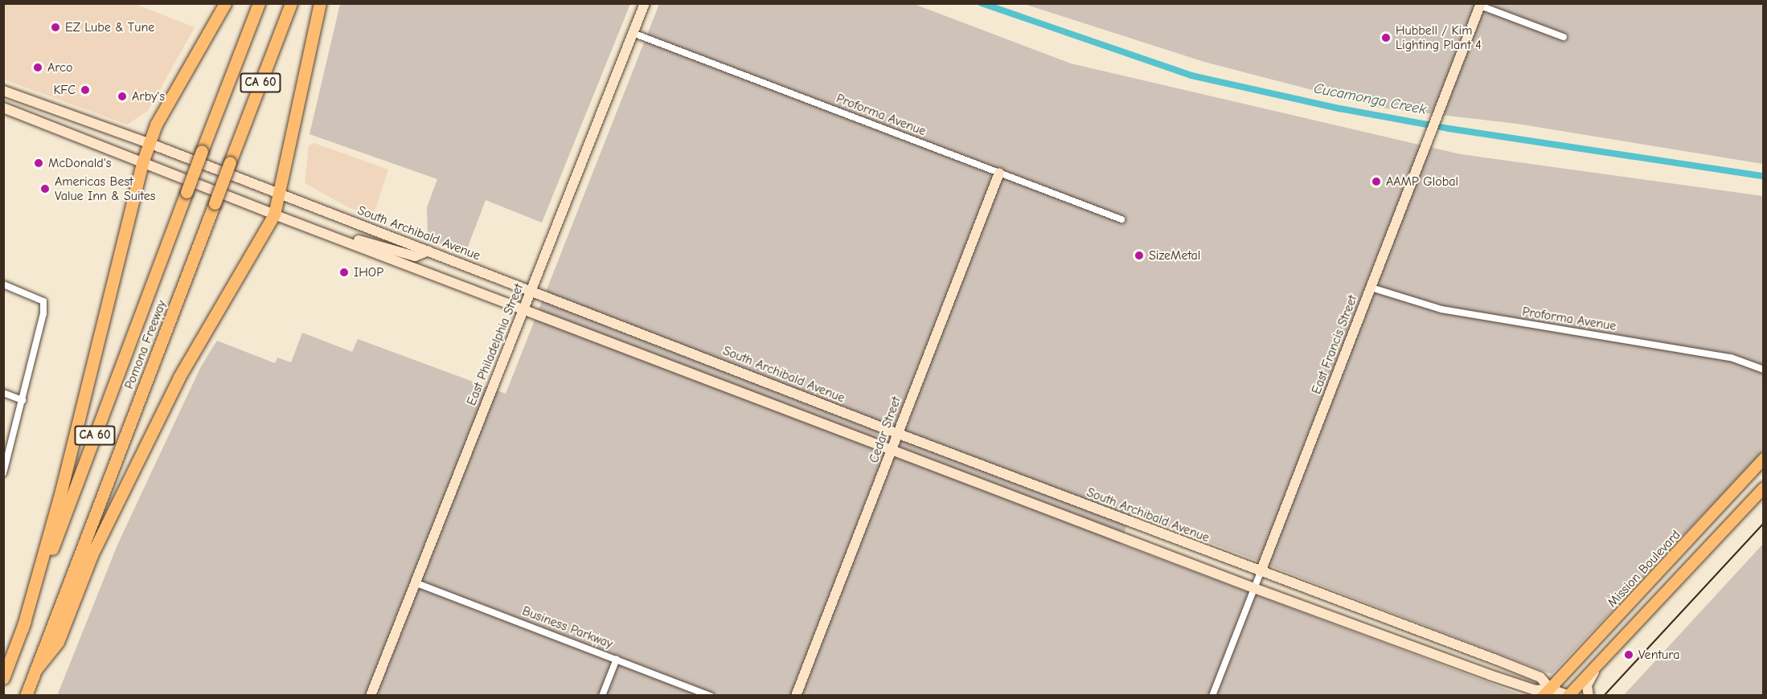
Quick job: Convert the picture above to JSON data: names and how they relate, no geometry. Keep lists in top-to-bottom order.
{
  "streets": {
    "highway": ["CA 60", "Pomona Freeway"],
    "main road": [
      "South Archibald Avenue",
      "East Philadelphia Street",
      "East Francis Street",
      "Cedar Street",
      "Mission Boulevard"
    ],
    "street": ["Proforma Avenue", "Business Parkway"]
  },
  "crossings": [
    ["Proforma Avenue", "East Philadelphia Street"],
    ["Proforma Avenue", "East Francis Street"],
    ["Proforma Avenue", "Cedar Street"],
    ["South Archibald Avenue", "East Philadelphia Street"],
    ["South Archibald Avenue", "East Francis Street"],
    ["South Archibald Avenue", "Cedar Street"],
    ["South Archibald Avenue", "Mission Boulevard"],
    ["East Philadelphia Street", "Business Parkway"]
  ],
  "water": ["Cucamonga Creek"],
  "places": [
    "EZ Lube & Tune",
    "Hubbell / Kim Lighting Plant 4",
    "Arco",
    "KFC",
    "Arby's",
    "McDonald's",
    "AAMP Global",
    "Americas Best Value Inn & Suites",
    "SizeMetal",
    "IHOP",
    "Ventura"
  ]
}
